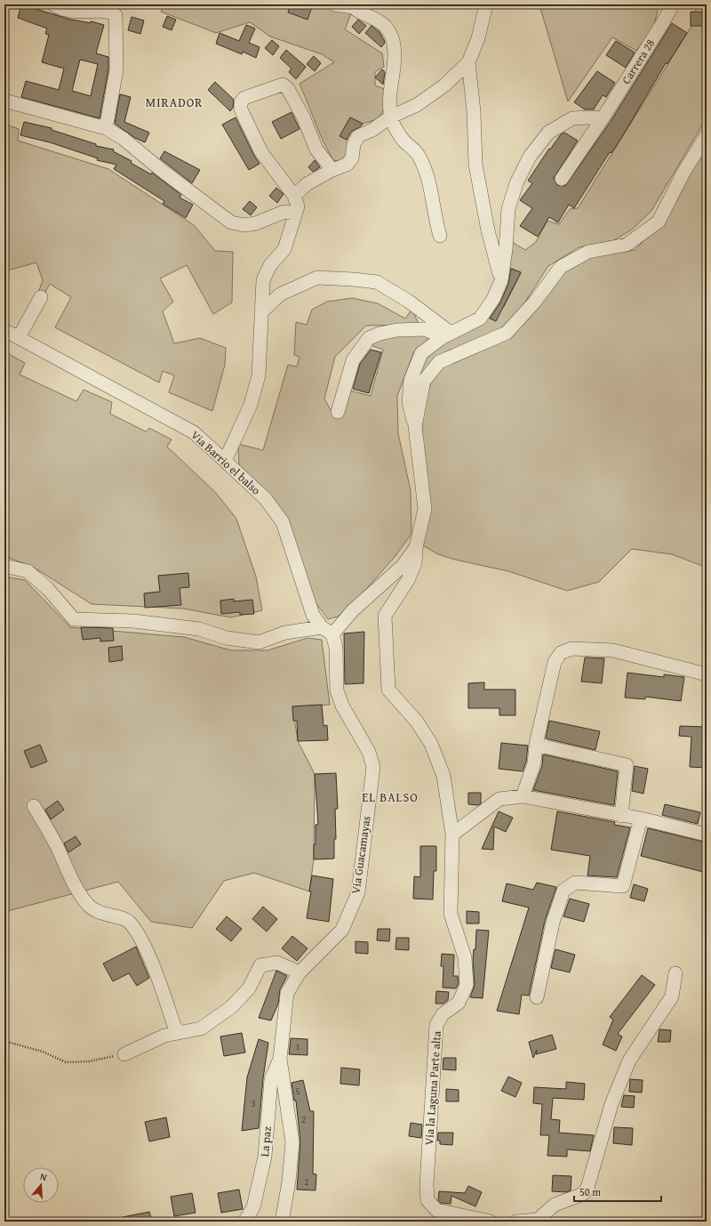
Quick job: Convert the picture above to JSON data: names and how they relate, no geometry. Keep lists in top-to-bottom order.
{
  "streets": {
    "street": [
      "Carrera 28",
      "Via Barrio el balso",
      "Via Guacamayas",
      "Via la Laguna Parte alta",
      "La paz"
    ]
  },
  "crossings": [
    ["Via Barrio el balso", "Via Guacamayas"],
    ["Via Guacamayas", "La paz"]
  ],
  "districts": ["MIRADOR", "EL BALSO"],
  "house_numbers": [
    "1",
    "5",
    "3",
    "2",
    "2"
  ],
  "scale_bar": "50 m",
  "north": "top"
}
